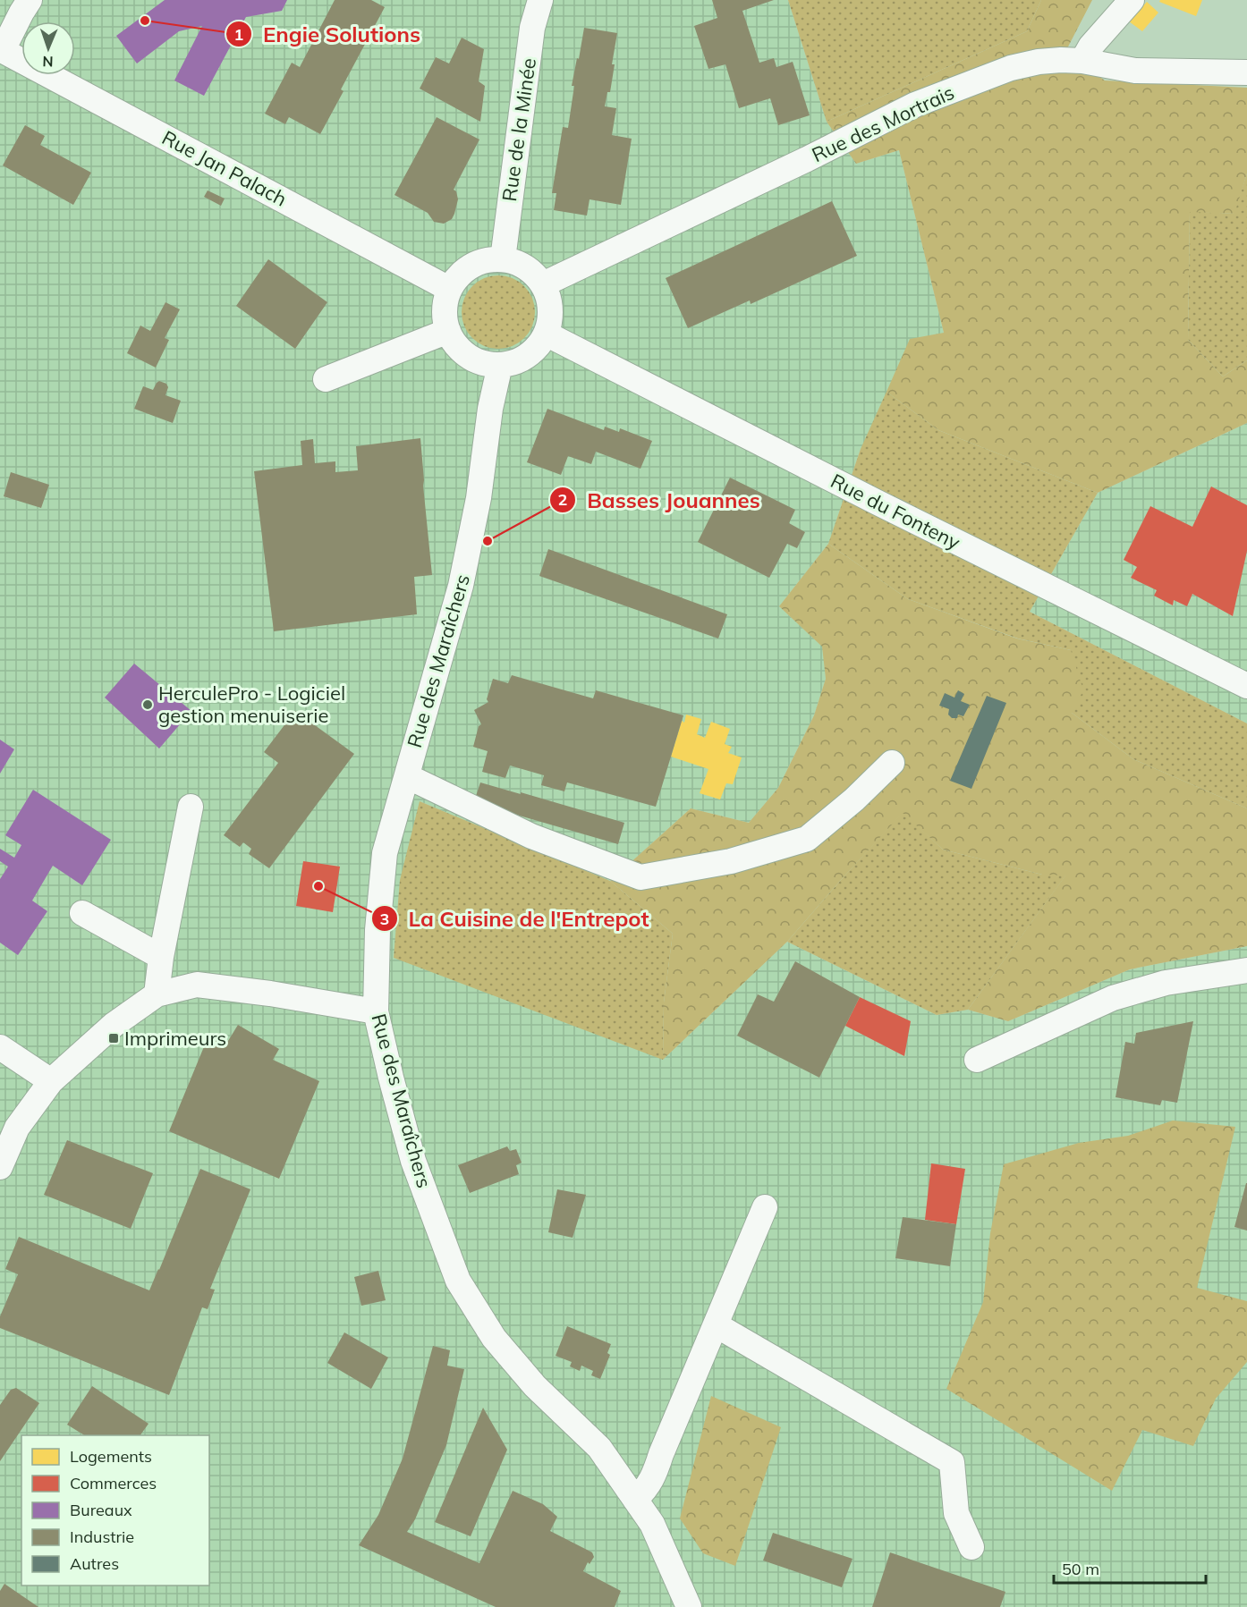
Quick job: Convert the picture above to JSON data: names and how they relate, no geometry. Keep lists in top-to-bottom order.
{
  "streets": {
    "street": [
      "Rue des Mortrais",
      "Rue de la Minée",
      "Rue Jan Palach",
      "Rue du Fonteny",
      "Rue des Maraîchers"
    ]
  },
  "crossings": [
    ["Rue des Mortrais", "Rue de la Minée"],
    ["Rue des Mortrais", "Rue Jan Palach"],
    ["Rue des Mortrais", "Rue du Fonteny"],
    ["Rue des Mortrais", "Rue des Maraîchers"],
    ["Rue de la Minée", "Rue Jan Palach"],
    ["Rue de la Minée", "Rue du Fonteny"],
    ["Rue de la Minée", "Rue des Maraîchers"],
    ["Rue Jan Palach", "Rue du Fonteny"],
    ["Rue Jan Palach", "Rue des Maraîchers"],
    ["Rue du Fonteny", "Rue des Maraîchers"]
  ],
  "places": {
    "other": [
      "Engie Solutions",
      "Basses Jouannes",
      "HerculePro - Logiciel gestion menuiserie",
      "La Cuisine de l'Entrepot"
    ],
    "transit": ["Imprimeurs"]
  },
  "legend": [
    "Logements",
    "Commerces",
    "Bureaux",
    "Industrie",
    "Autres"
  ],
  "scale_bar": "50 m",
  "north": "bottom"
}
